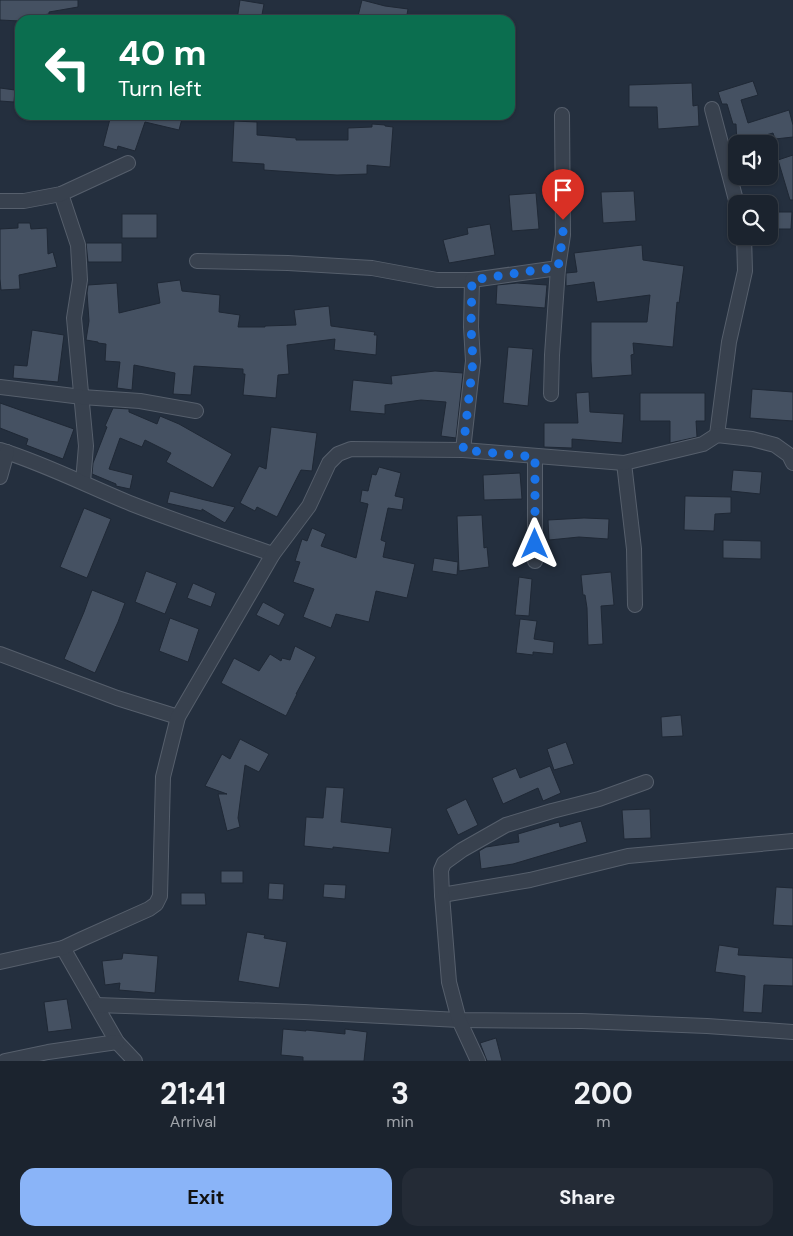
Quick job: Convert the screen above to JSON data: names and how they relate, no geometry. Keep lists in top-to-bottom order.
{
  "page": {
    "turn": ["40 m", "Turn left"],
    "eta": [
      "21:41",
      "Arrival",
      "3",
      "min",
      "200",
      "m"
    ],
    "buttons": ["Exit", "Share"]
  }
}
